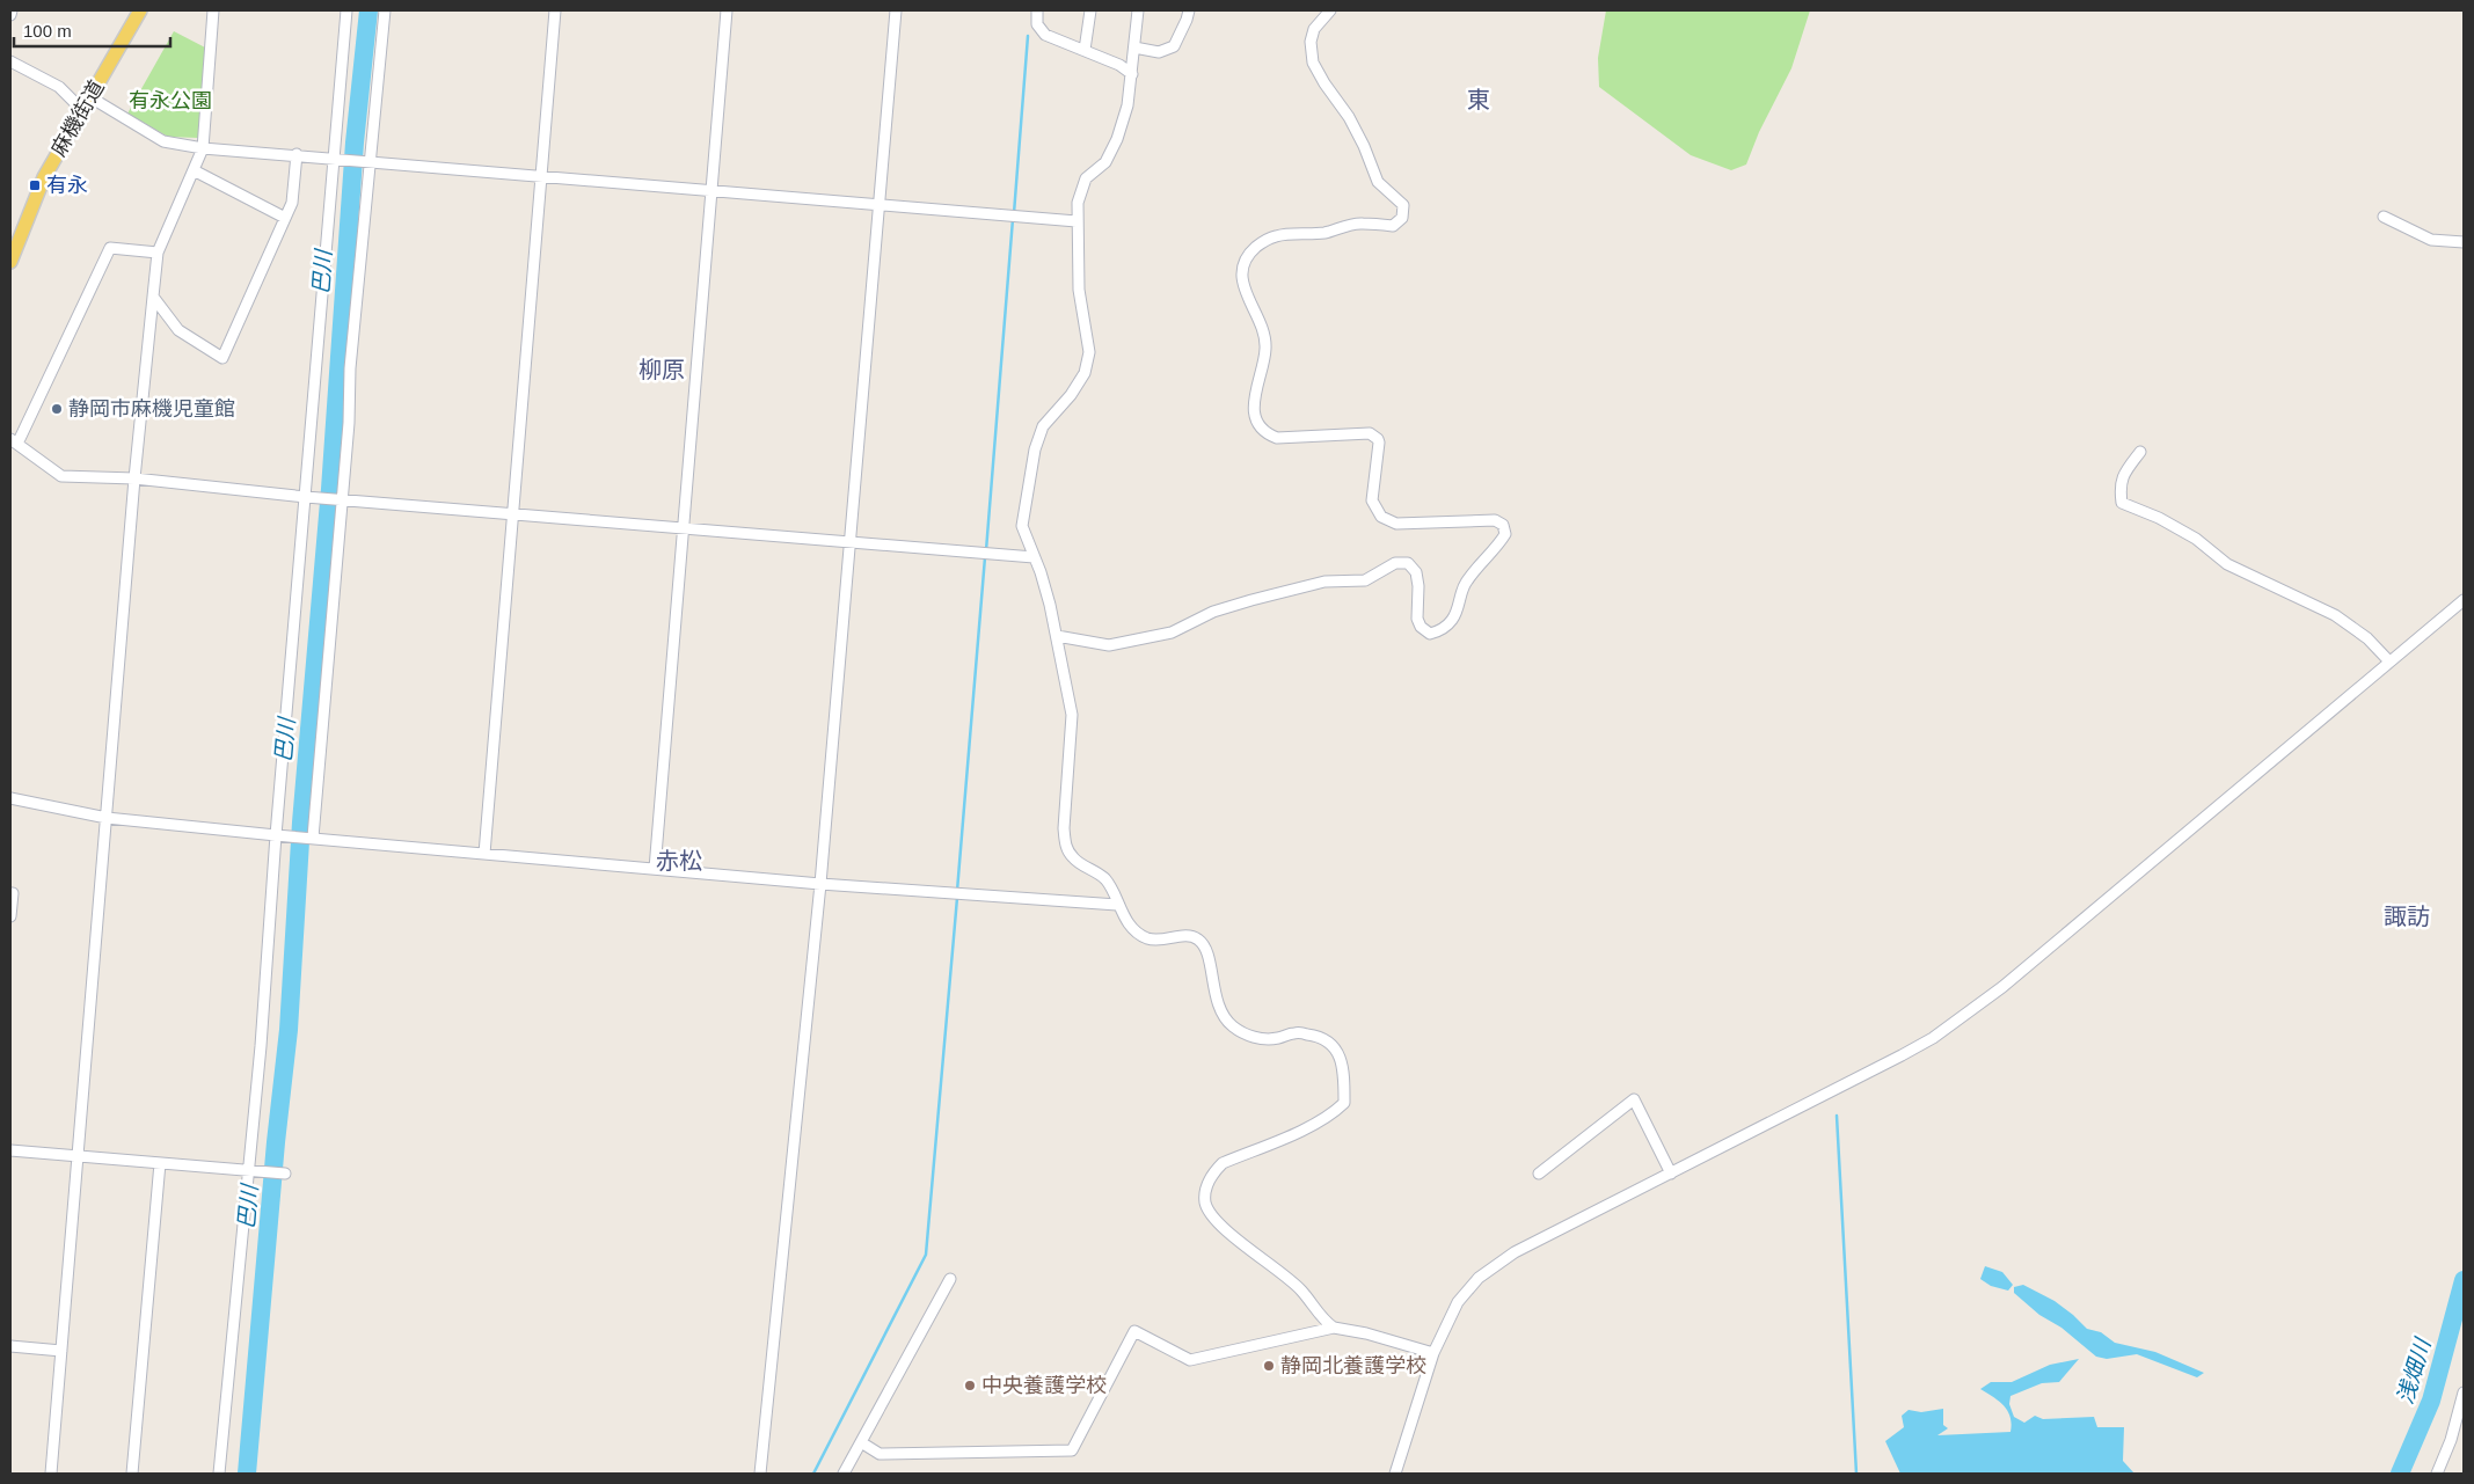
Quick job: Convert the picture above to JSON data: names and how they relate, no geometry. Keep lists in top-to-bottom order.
{
  "streets": {
    "main road": ["麻機街道"]
  },
  "districts": [
    "東",
    "柳原",
    "赤松",
    "諏訪"
  ],
  "water": ["巴川", "浅畑川"],
  "parks": ["有永公園"],
  "places": {
    "transit": ["有永"],
    "other": ["静岡市麻機児童館", "静岡北養護学校", "中央養護学校"]
  },
  "scale_bar": "100 m"
}
